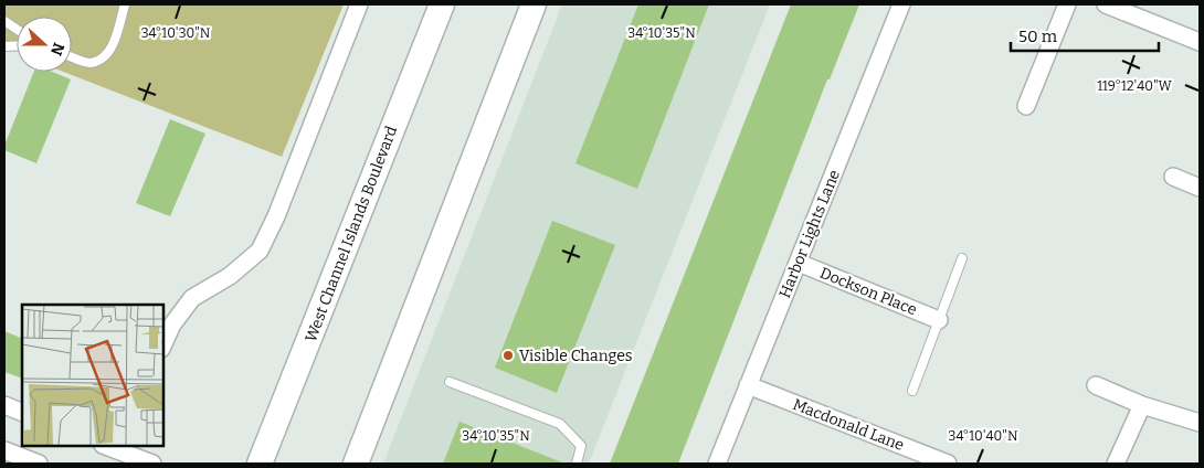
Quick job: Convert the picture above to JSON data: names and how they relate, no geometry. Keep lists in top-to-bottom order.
{
  "streets": {
    "main road": ["West Channel Islands Boulevard"],
    "street": ["Harbor Lights Lane", "Dockson Place", "Macdonald Lane"]
  },
  "crossings": [
    ["Harbor Lights Lane", "Dockson Place"],
    ["Harbor Lights Lane", "Macdonald Lane"]
  ],
  "places": ["Visible Changes"],
  "scale_bar": "50 m",
  "north": "right",
  "coordinates": [
    "34°10'30\"N",
    "34°10'35\"N",
    "119°12'40\"W",
    "34°10'40\"N"
  ]
}
